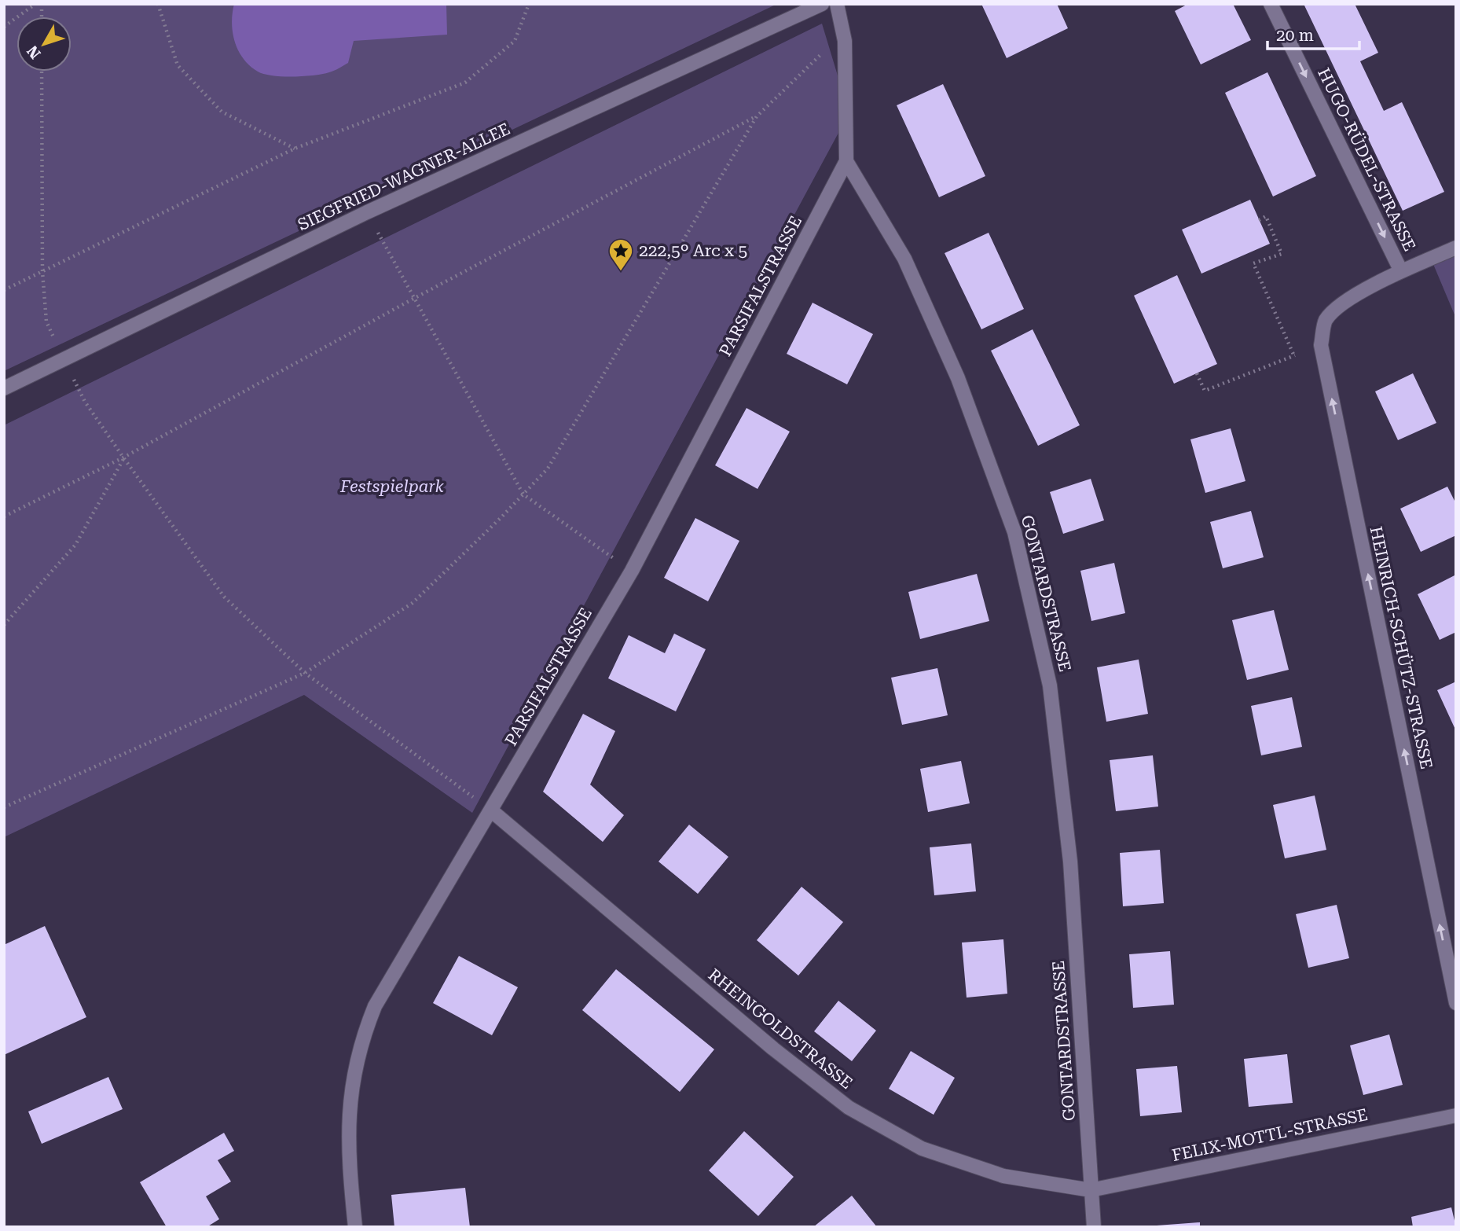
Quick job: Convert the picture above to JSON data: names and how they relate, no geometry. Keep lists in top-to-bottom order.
{
  "streets": {
    "street": [
      "HUGO-RÜDEL-STRASSE",
      "SIEGFRIED-WAGNER-ALLEE",
      "PARSIFALSTRASSE",
      "GONTARDSTRASSE",
      "HEINRICH-SCHÜTZ-STRASSE",
      "RHEINGOLDSTRASSE",
      "FELIX-MOTTL-STRASSE"
    ]
  },
  "crossings": [
    ["HUGO-RÜDEL-STRASSE", "HEINRICH-SCHÜTZ-STRASSE"],
    ["PARSIFALSTRASSE", "GONTARDSTRASSE"],
    ["PARSIFALSTRASSE", "RHEINGOLDSTRASSE"],
    ["GONTARDSTRASSE", "RHEINGOLDSTRASSE"],
    ["GONTARDSTRASSE", "FELIX-MOTTL-STRASSE"],
    ["RHEINGOLDSTRASSE", "FELIX-MOTTL-STRASSE"]
  ],
  "one_way": ["HUGO-RÜDEL-STRASSE", "HEINRICH-SCHÜTZ-STRASSE"],
  "parks": ["Festspielpark"],
  "places": {
    "place": ["222,5º Arc x 5"]
  },
  "scale_bar": "20 m",
  "north": "bottom left"
}
